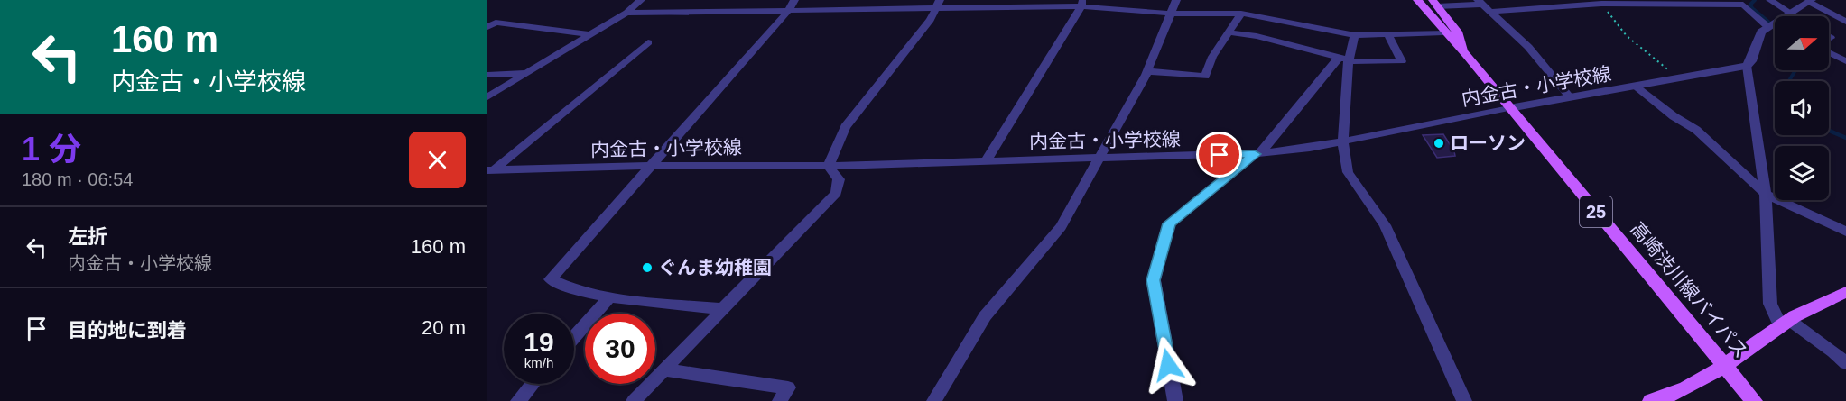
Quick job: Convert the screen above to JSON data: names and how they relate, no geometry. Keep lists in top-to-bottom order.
{
  "streets": {
    "main road": ["25", "高崎渋川線バイパス"],
    "street": ["内金古・小学校線"]
  },
  "crossings": [
    ["内金古・小学校線", "高崎渋川線バイパス"]
  ],
  "places": ["ローソン", "ぐんま幼稚園"],
  "north": "right",
  "page": {
    "turn": ["160 m", "内金古・小学校線"],
    "heading": ["1 分", "180 m · 06:54"],
    "list": [
      {
        "name": "左折",
        "note": "内金古・小学校線",
        "value": "160 m"
      },
      {
        "name": "目的地に到着",
        "value": "20 m"
      }
    ],
    "speed": "19 km/h",
    "limit": "30"
  }
}
